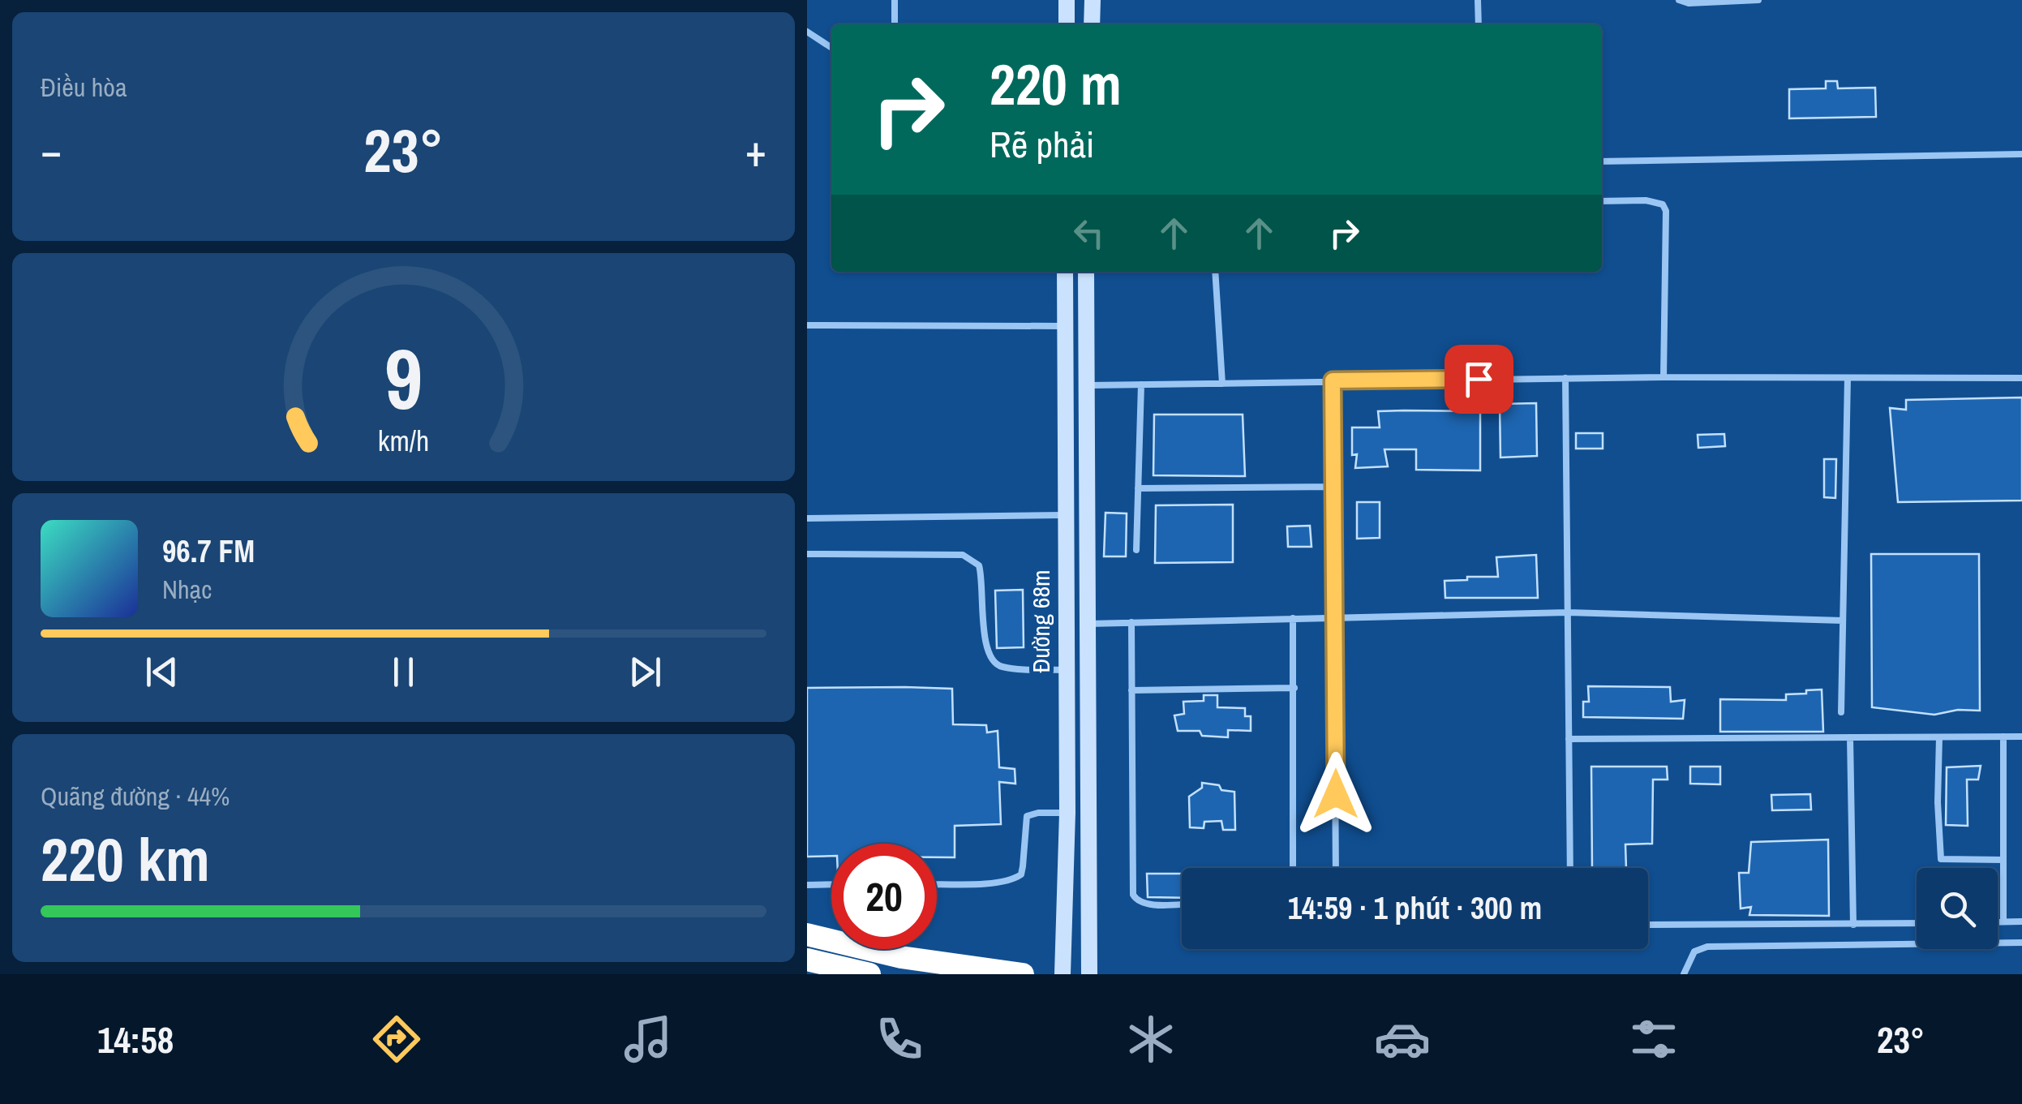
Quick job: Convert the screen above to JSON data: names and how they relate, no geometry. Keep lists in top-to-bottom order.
{
  "streets": {
    "street": ["Đường 68m"]
  },
  "page": {
    "tile": [
      "Điều hòa",
      ["Quãng đường · 44%", "220 km"]
    ],
    "turn": ["220 m", "Rẽ phải"],
    "heat": ["−", "23°", "+"],
    "song": ["96.7 FM", "Nhạc"],
    "limit": "20",
    "trip": "14:59 · 1 phút · 300 m",
    "tabs": ["14:58", "23°"],
    "gauge": ["9", "km/h"]
  }
}
